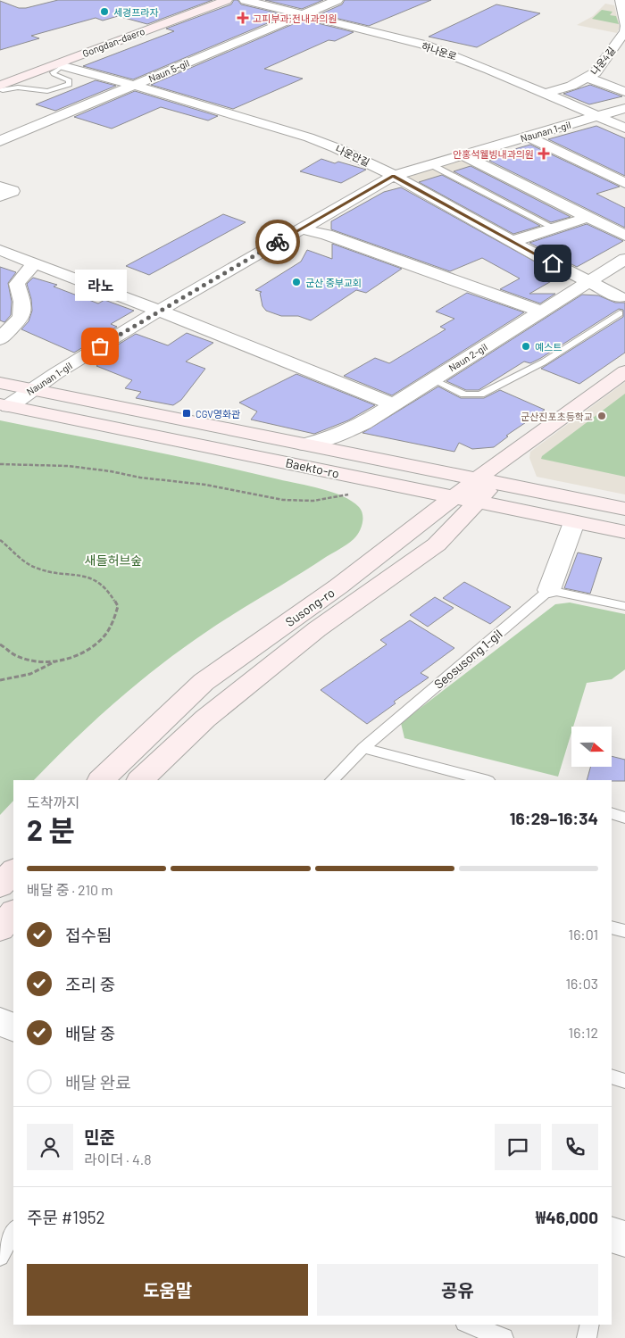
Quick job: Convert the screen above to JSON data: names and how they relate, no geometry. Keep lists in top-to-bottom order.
{
  "streets": {
    "street": [
      "Gongdan-daero",
      "하나운로",
      "나운4길",
      "Naun 5-gil",
      "Naunan 1-gil",
      "나운안길",
      "Naun 2-gil",
      "Baekto-ro",
      "Susong-ro"
    ],
    "lane": ["Seosusong 1-gil"]
  },
  "crossings": [
    ["하나운로", "나운4길"],
    ["하나운로", "Naun 5-gil"],
    ["하나운로", "Naunan 1-gil"],
    ["Naun 5-gil", "나운안길"],
    ["Naunan 1-gil", "나운안길"],
    ["Naunan 1-gil", "Baekto-ro"],
    ["나운안길", "Naun 2-gil"],
    ["Naun 2-gil", "Baekto-ro"],
    ["Baekto-ro", "Susong-ro"]
  ],
  "parks": ["새들허브숲"],
  "places": {
    "other": [
      "세경프라자",
      "군산 중부교회",
      "라노",
      "예스트",
      "군산진포초등학교"
    ],
    "health": ["고피부과;전내과의원", "안홍석웰빙내과의원"],
    "transit": ["CGV영화관"]
  },
  "north": "right",
  "page": {
    "bubble": "라노",
    "heading": ["2 분", "도착까지", "16:29–16:34"],
    "panel": [
      "민준",
      "라이더 · 4.8",
      "주문 #1952",
      "₩46,000"
    ],
    "bar": "배달 중 · 210 m",
    "list": [
      ["접수됨", "16:01"],
      ["조리 중", "16:03"],
      ["배달 중", "16:12"],
      "배달 완료"
    ],
    "buttons": ["도움말", "공유"]
  }
}
